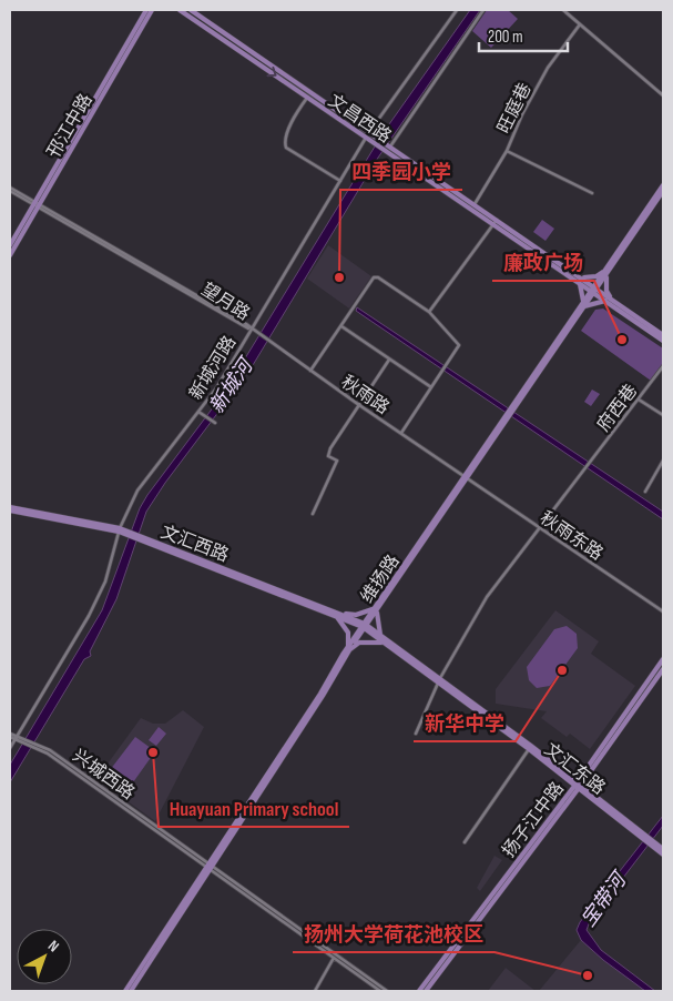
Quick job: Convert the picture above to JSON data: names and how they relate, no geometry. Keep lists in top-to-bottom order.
{
  "streets": {
    "main road": [
      "文昌西路",
      "邗江中路",
      "文汇西路",
      "维扬路",
      "文汇东路",
      "扬子江中路"
    ],
    "street": [
      "旺庭巷",
      "望月路",
      "新城河路",
      "秋雨路",
      "府西巷",
      "秋雨东路",
      "兴城西路"
    ]
  },
  "crossings": [
    ["旺庭巷", "文昌西路"],
    ["文昌西路", "新城河路"],
    ["文昌西路", "维扬路"],
    ["邗江中路", "望月路"],
    ["望月路", "新城河路"],
    ["望月路", "秋雨路"],
    ["新城河路", "秋雨路"],
    ["新城河路", "文汇西路"],
    ["新城河路", "兴城西路"],
    ["秋雨路", "秋雨东路"],
    ["秋雨路", "维扬路"],
    ["府西巷", "秋雨东路"],
    ["府西巷", "文汇东路"],
    ["秋雨东路", "维扬路"],
    ["文汇西路", "维扬路"],
    ["文汇西路", "文汇东路"],
    ["维扬路", "文汇东路"],
    ["维扬路", "兴城西路"],
    ["文汇东路", "扬子江中路"]
  ],
  "water": ["新城河", "宝带河"],
  "places": [
    "四季园小学",
    "廉政广场",
    "新华中学",
    "Huayuan Primary school",
    "扬州大学荷花池校区"
  ],
  "scale_bar": "200 m",
  "north": "top right"
}
